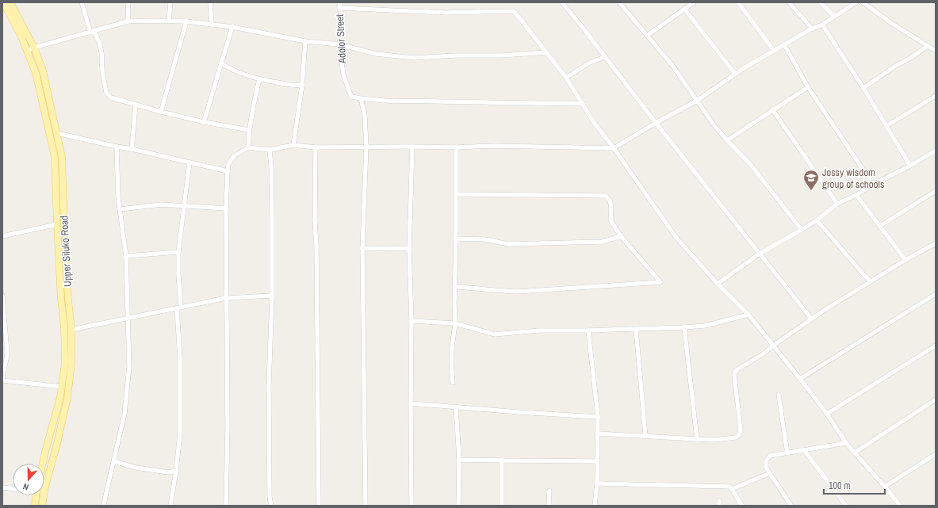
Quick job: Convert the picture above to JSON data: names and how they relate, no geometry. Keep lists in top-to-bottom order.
{
  "streets": {
    "main road": ["Upper Siluko Road"],
    "street": ["Adolor Street"]
  },
  "places": {
    "school or university": ["Jossy wisdom group of schools"]
  },
  "scale_bar": "100 m",
  "north": "bottom"
}
